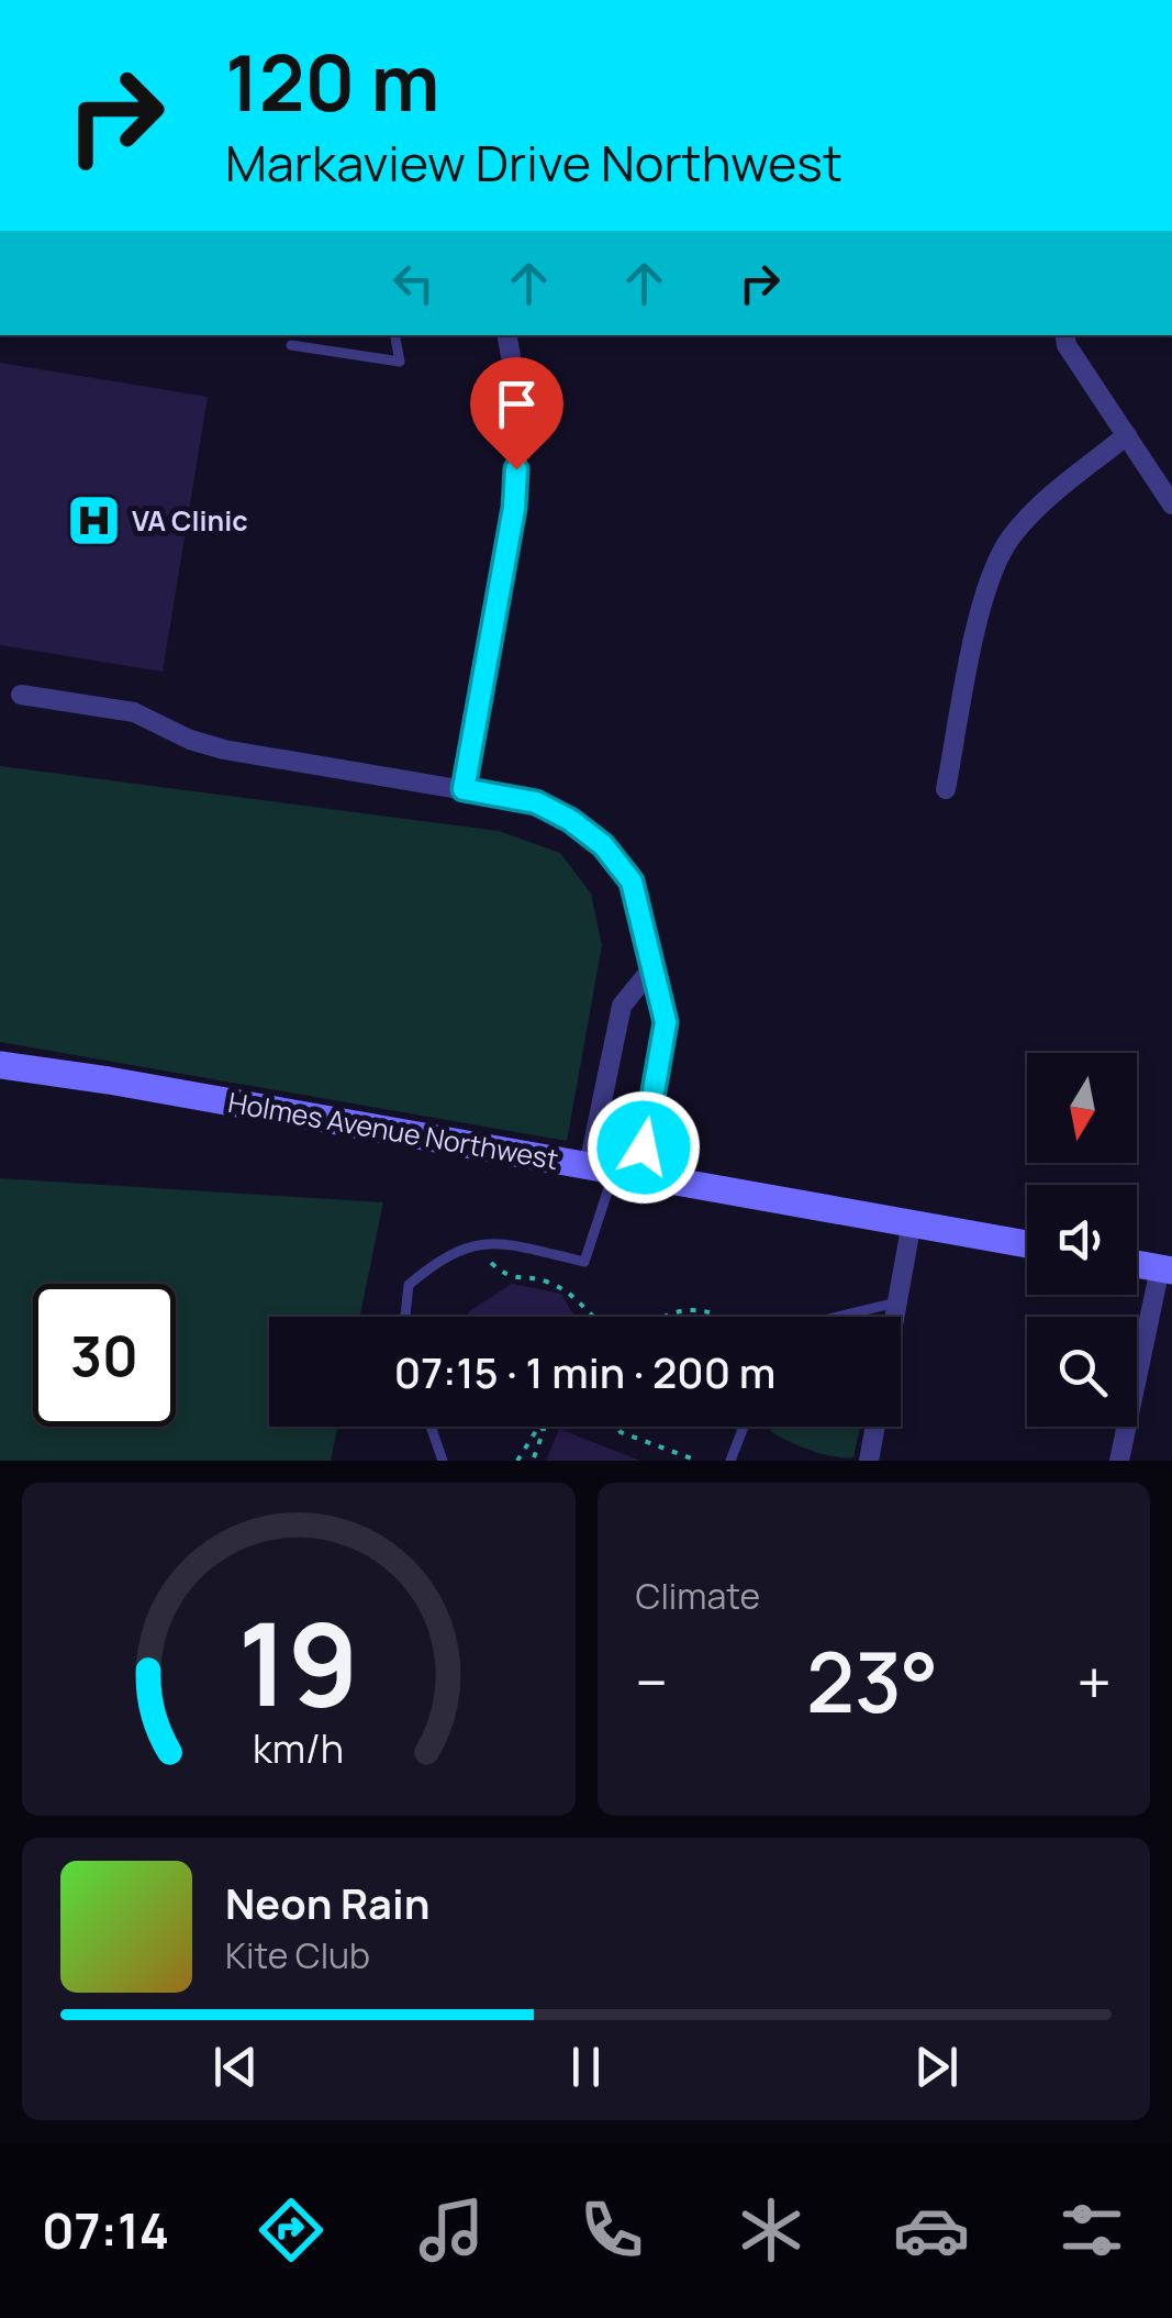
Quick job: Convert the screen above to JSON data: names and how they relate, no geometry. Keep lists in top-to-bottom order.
{
  "streets": {
    "main road": ["Holmes Avenue Northwest"]
  },
  "places": {
    "hospital": ["VA Clinic"]
  },
  "north": "bottom",
  "page": {
    "turn": ["120 m", "Markaview Drive Northwest"],
    "limit": "30",
    "trip": "07:15 · 1 min · 200 m",
    "tile": "Climate",
    "heat": ["−", "23°", "+"],
    "song": ["Neon Rain", "Kite Club"],
    "tabs": "07:14",
    "gauge": ["19", "km/h"]
  }
}
